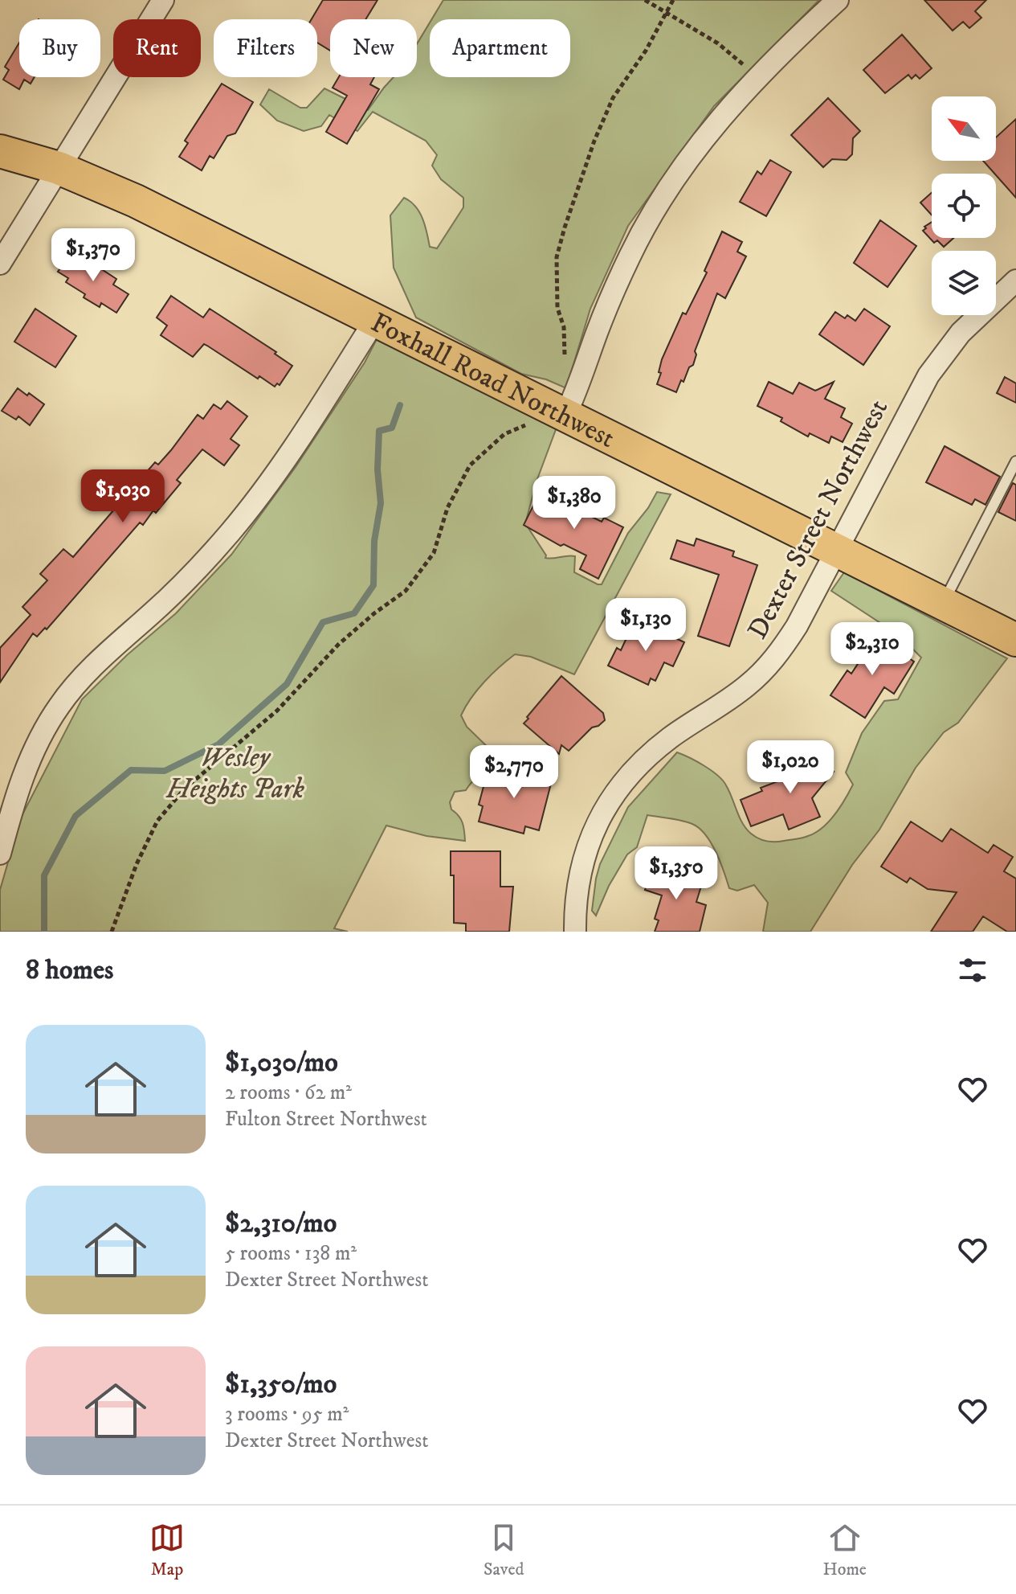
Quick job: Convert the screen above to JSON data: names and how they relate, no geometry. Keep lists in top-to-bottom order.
{
  "streets": {
    "main road": ["Foxhall Road Northwest"],
    "street": ["Dexter Street Northwest"]
  },
  "crossings": [
    ["Foxhall Road Northwest", "Dexter Street Northwest"]
  ],
  "parks": ["Wesley Heights Park"],
  "north": "top left",
  "page": {
    "chip": [
      "Buy",
      "Rent",
      "Filters",
      "New",
      "Apartment"
    ],
    "price": [
      "$1,370",
      "$1,030",
      "$1,380",
      "$1,130",
      "$2,310",
      "$1,020",
      "$2,770",
      "$1,350"
    ],
    "heading": "8 homes",
    "list": [
      {
        "name": "$1,030/mo",
        "note": "2 rooms · 62 m² · Fulton Street Northwest"
      },
      {
        "name": "$2,310/mo",
        "note": "5 rooms · 138 m² · Dexter Street Northwest"
      },
      {
        "name": "$1,350/mo",
        "note": "3 rooms · 95 m² · Dexter Street Northwest"
      }
    ],
    "tabs": ["Map", "Saved", "Home"]
  }
}
